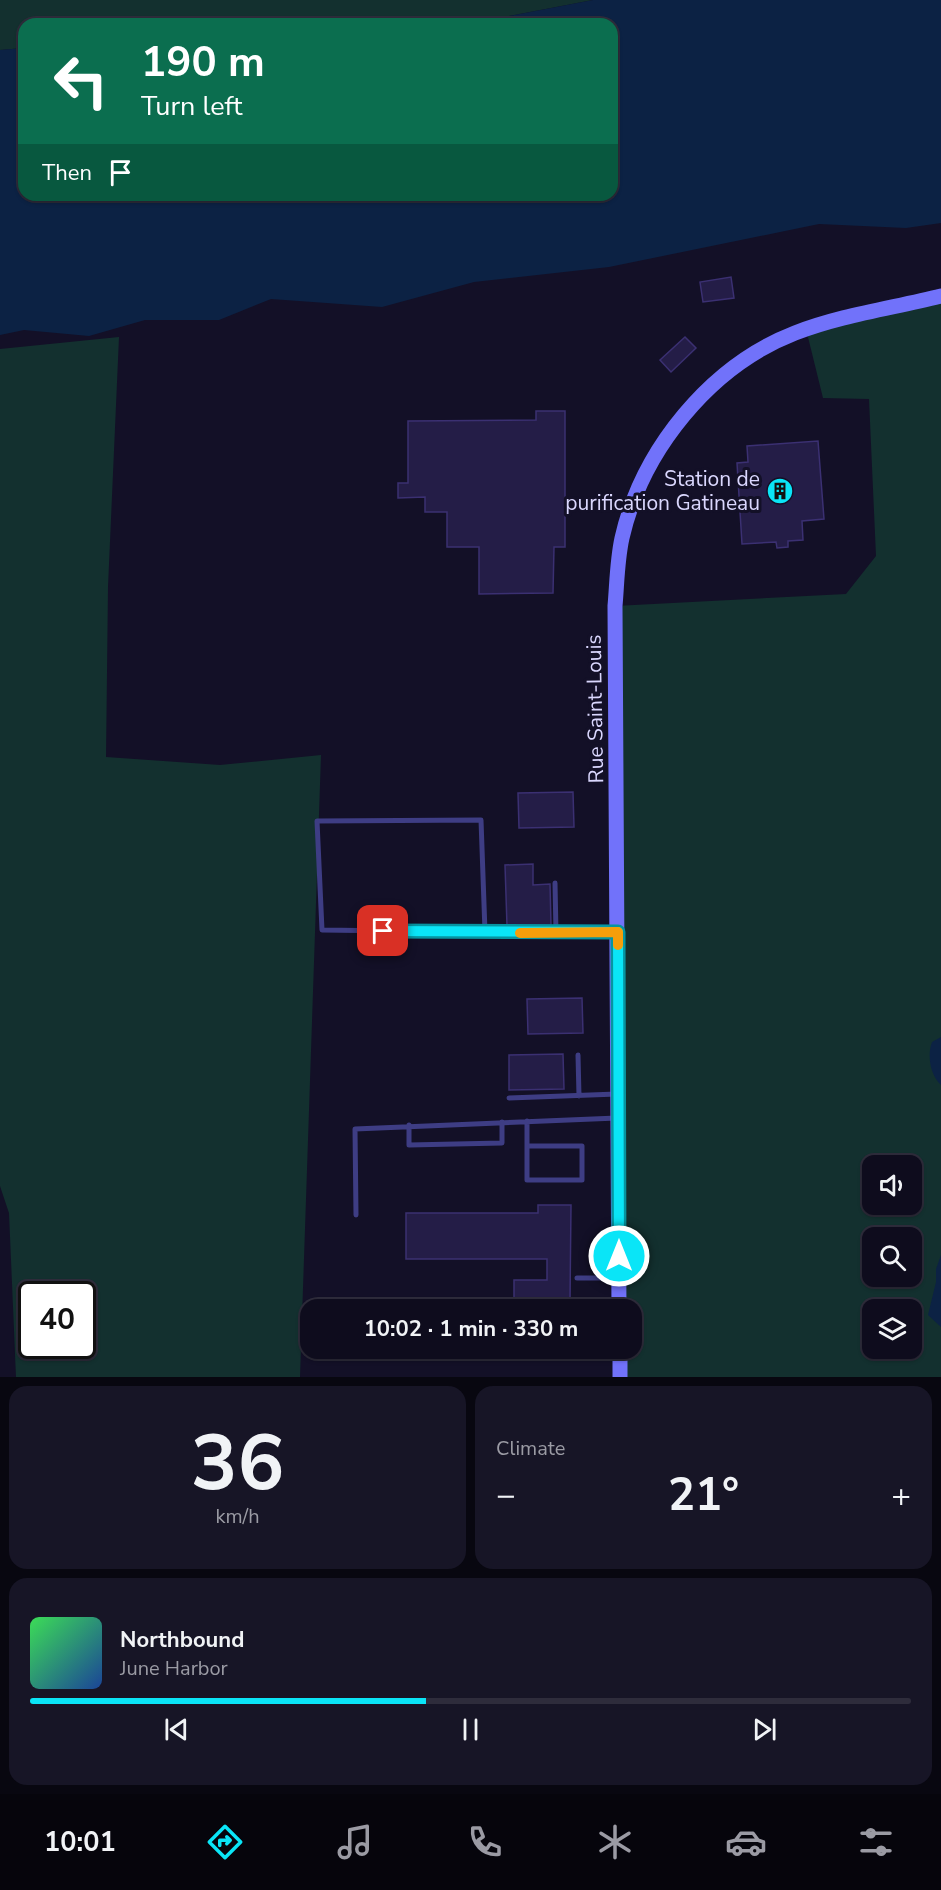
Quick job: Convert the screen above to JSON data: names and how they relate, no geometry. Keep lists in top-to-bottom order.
{
  "streets": {
    "street": ["Rue Saint-Louis"]
  },
  "places": {
    "building": ["Station de purification Gatineau"]
  },
  "page": {
    "turn": ["190 m", "Turn left"],
    "then": "Then",
    "limit": "40",
    "trip": "10:02 · 1 min · 330 m",
    "tile": [
      ["36", "km/h"],
      "Climate"
    ],
    "heat": ["−", "21°", "+"],
    "song": ["Northbound", "June Harbor"],
    "tabs": "10:01"
  }
}
